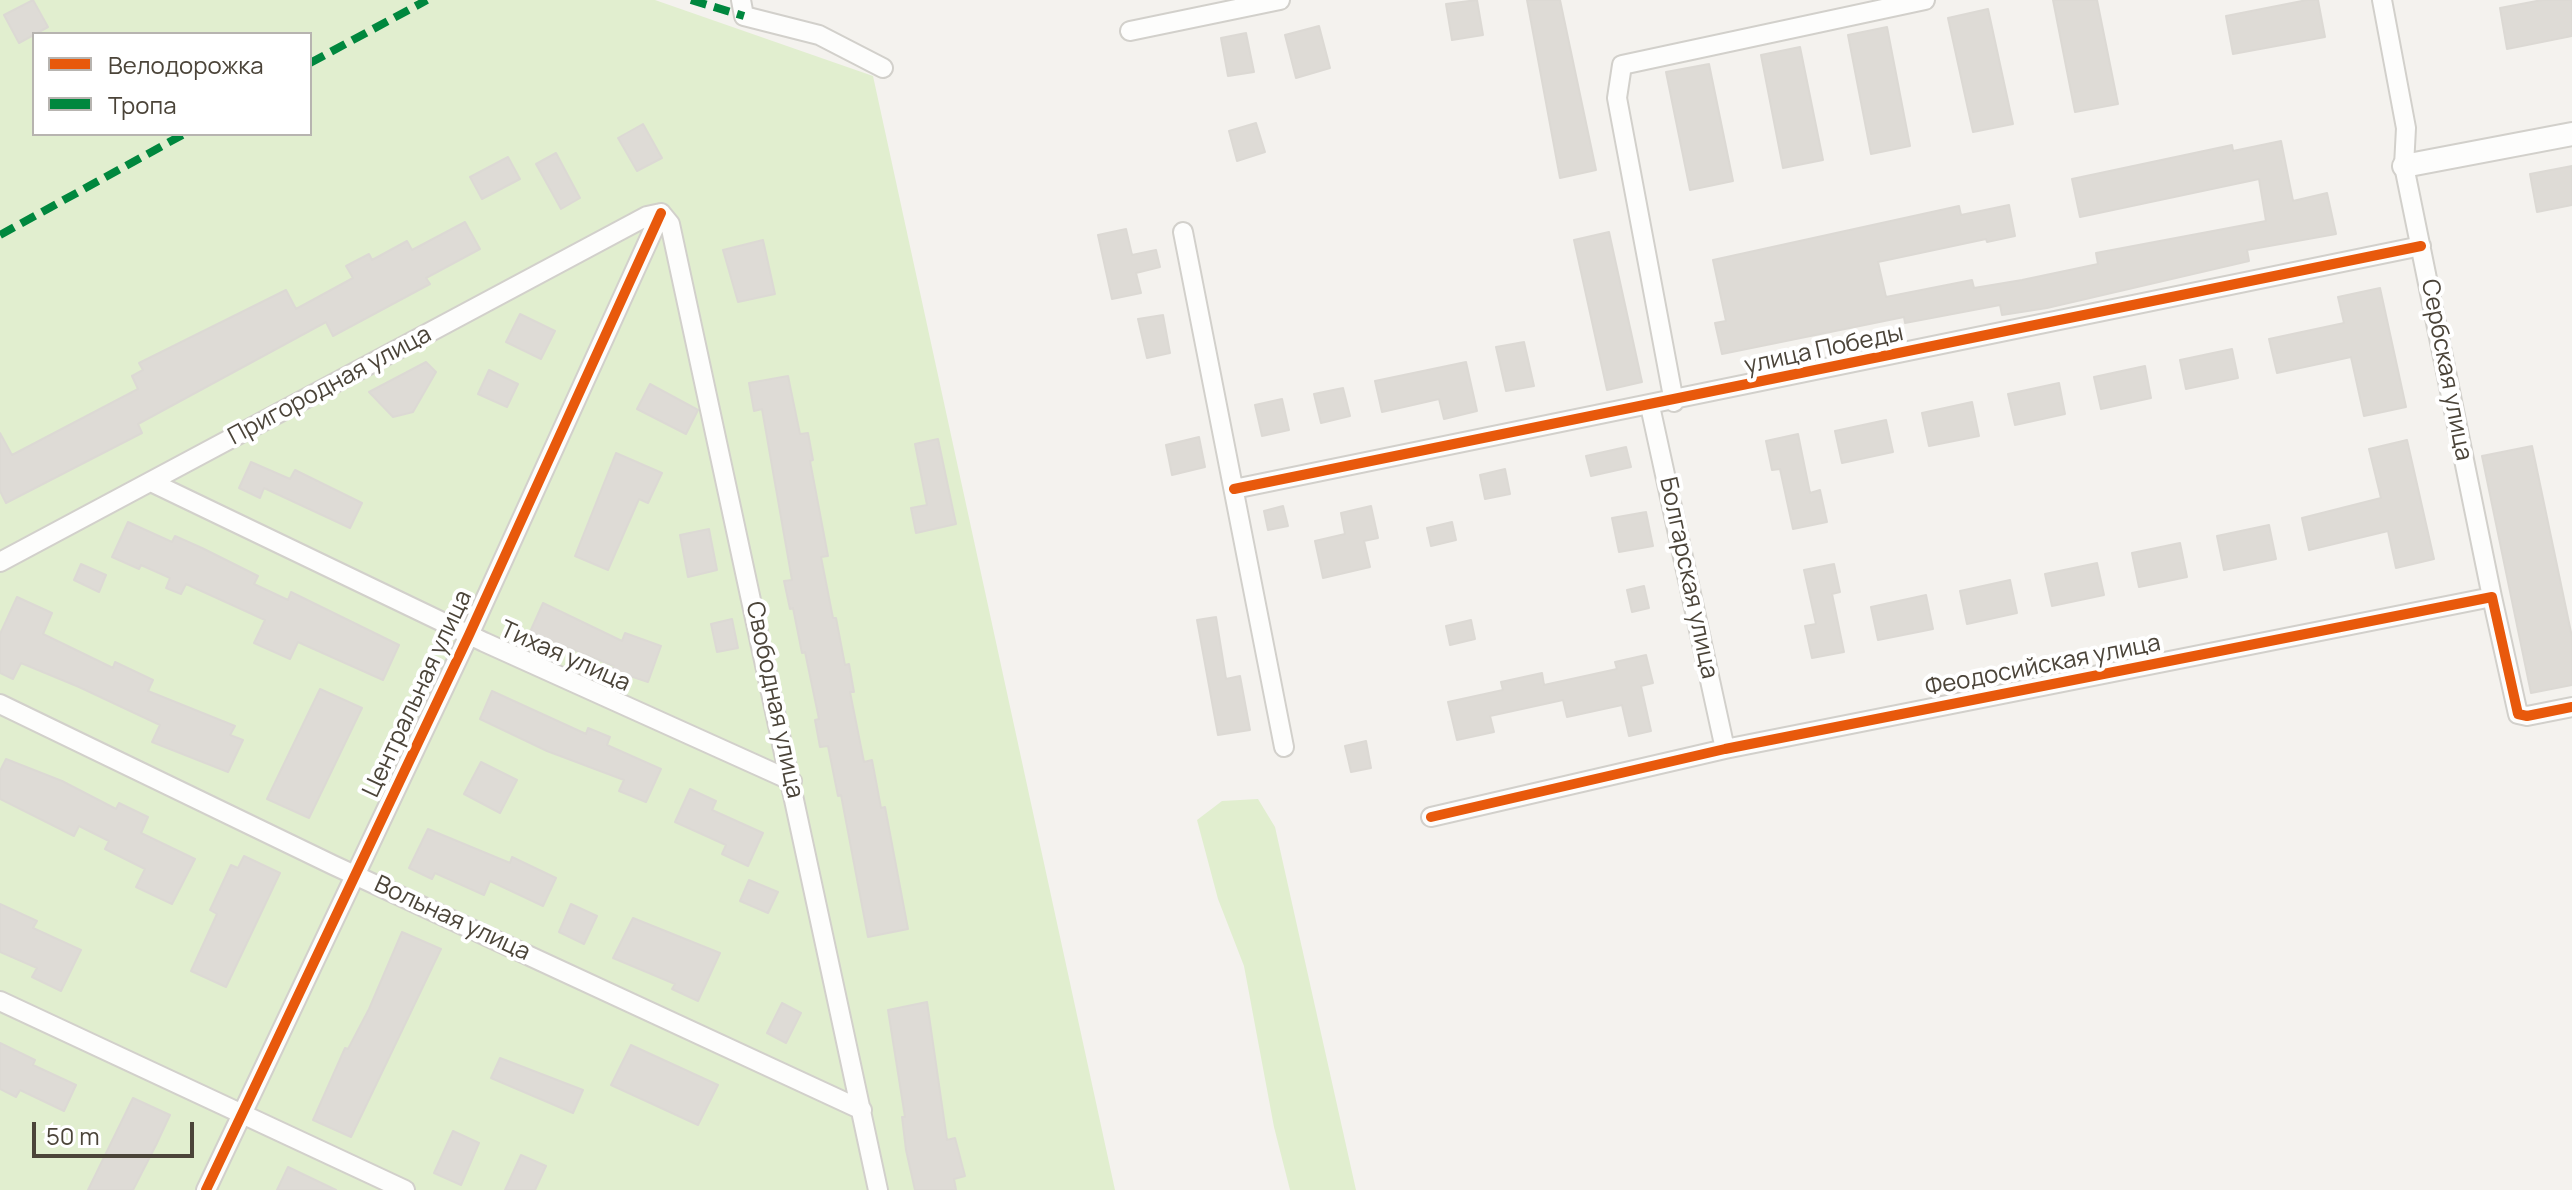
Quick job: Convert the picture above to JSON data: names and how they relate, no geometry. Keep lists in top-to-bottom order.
{
  "streets": {
    "street": [
      "улица Победы",
      "Сербская улица",
      "Пригородная улица",
      "Болгарская улица",
      "Тихая улица",
      "Феодосийская улица",
      "Центральная улица",
      "Свободная улица",
      "Вольная улица"
    ]
  },
  "crossings": [
    ["улица Победы", "Сербская улица"],
    ["улица Победы", "Болгарская улица"],
    ["Сербская улица", "Феодосийская улица"],
    ["Пригородная улица", "Тихая улица"],
    ["Пригородная улица", "Центральная улица"],
    ["Пригородная улица", "Свободная улица"],
    ["Болгарская улица", "Феодосийская улица"],
    ["Тихая улица", "Центральная улица"],
    ["Тихая улица", "Свободная улица"],
    ["Центральная улица", "Свободная улица"],
    ["Центральная улица", "Вольная улица"],
    ["Свободная улица", "Вольная улица"]
  ],
  "legend": ["Велодорожка", "Тропа"],
  "scale_bar": "50 m"
}
